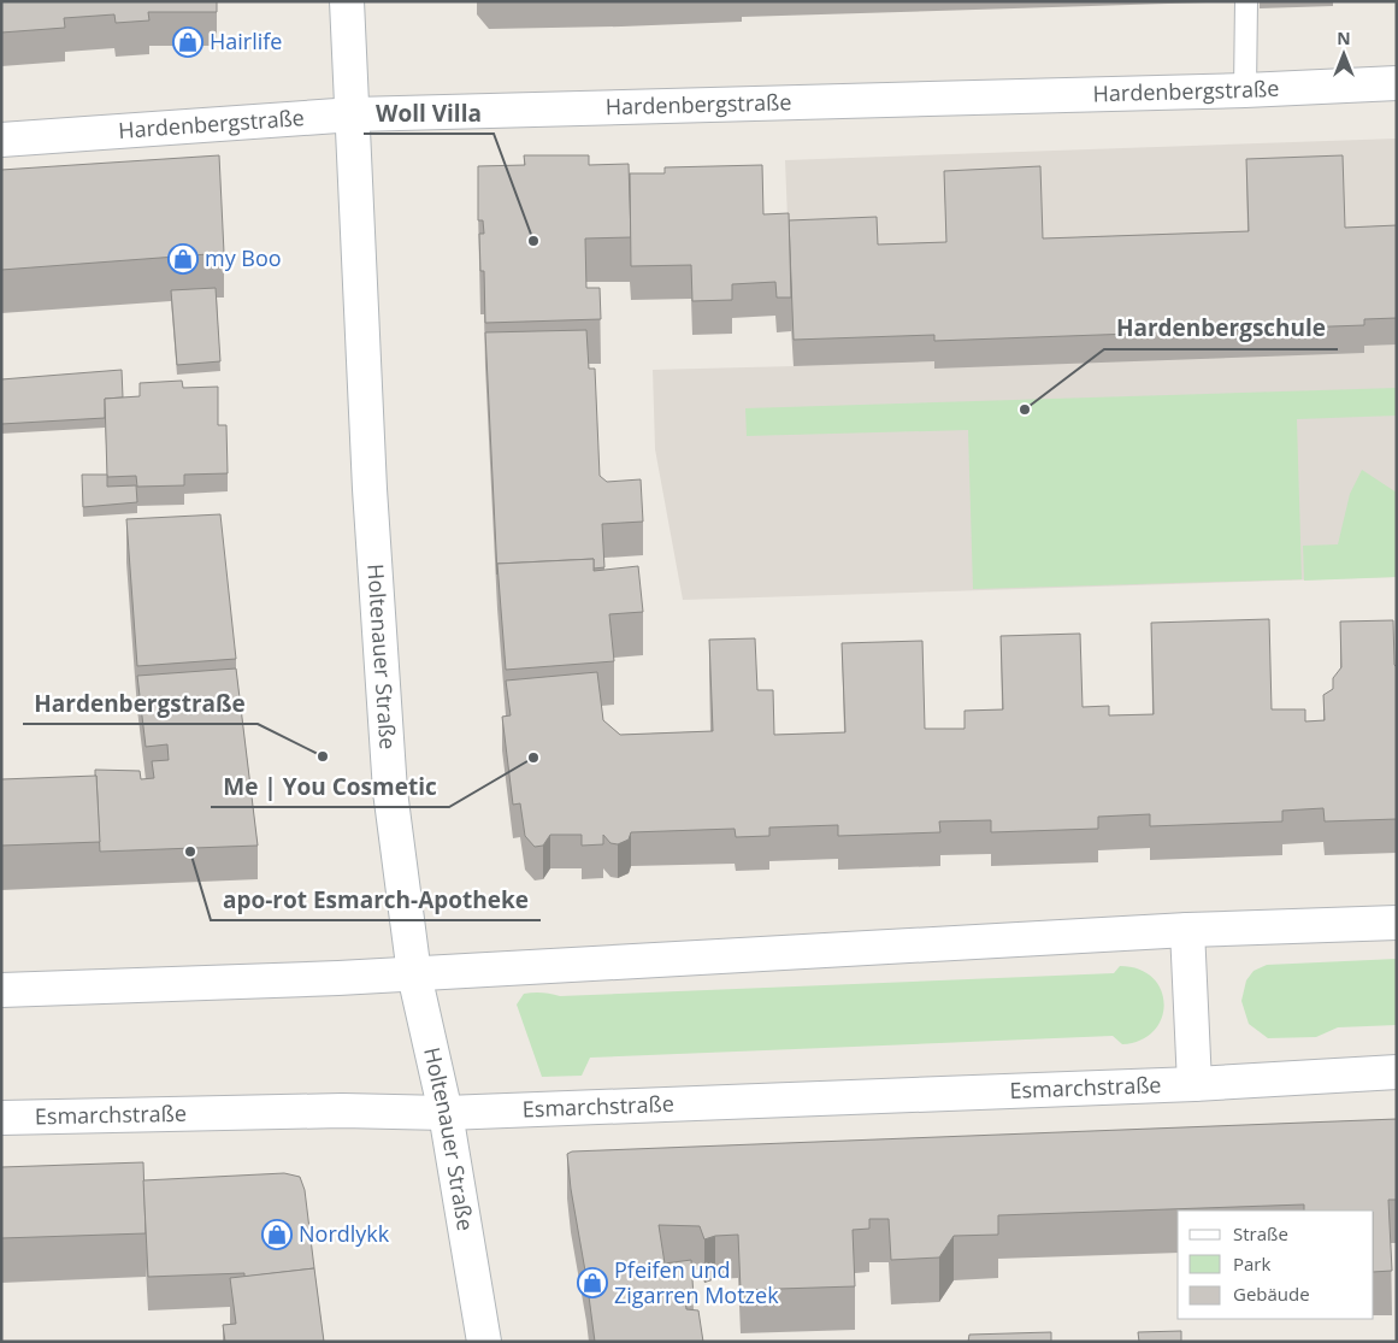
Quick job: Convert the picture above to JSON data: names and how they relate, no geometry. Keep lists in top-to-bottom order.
{
  "streets": {
    "street": ["Hardenbergstraße", "Holtenauer Straße", "Esmarchstraße"]
  },
  "crossings": [
    ["Hardenbergstraße", "Holtenauer Straße"],
    ["Holtenauer Straße", "Esmarchstraße"]
  ],
  "places": {
    "shop": [
      "Hairlife",
      "my Boo",
      "Nordlykk",
      "Pfeifen und Zigarren Motzek"
    ],
    "other": [
      "Woll Villa",
      "Hardenbergschule",
      "Hardenbergstraße",
      "Me | You Cosmetic",
      "apo-rot Esmarch-Apotheke"
    ]
  },
  "legend": ["Straße", "Park", "Gebäude"],
  "north": "top"
}
